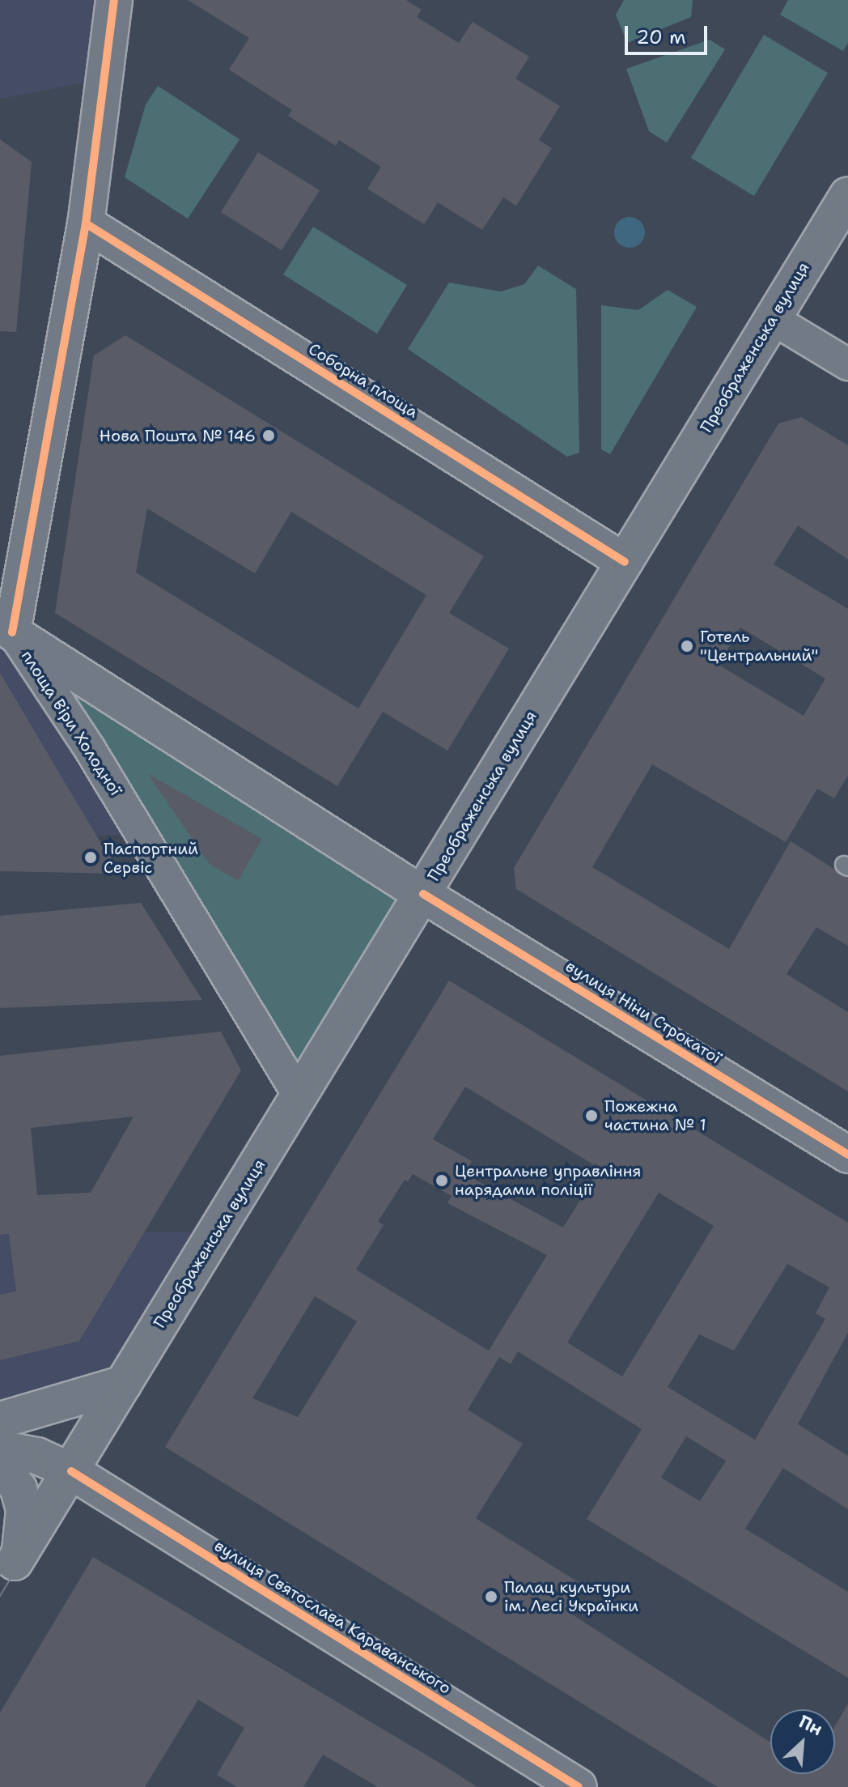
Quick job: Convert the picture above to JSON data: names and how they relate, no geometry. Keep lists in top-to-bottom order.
{
  "streets": {
    "main road": [
      "Преображенська вулиця",
      "Соборна площа",
      "площа Віри Холодної",
      "вулиця Ніни Строкатої",
      "вулиця Святослава Караванського"
    ]
  },
  "crossings": [
    ["Преображенська вулиця", "Соборна площа"],
    ["Преображенська вулиця", "площа Віри Холодної"],
    ["Преображенська вулиця", "вулиця Ніни Строкатої"],
    ["Преображенська вулиця", "вулиця Святослава Караванського"],
    ["площа Віри Холодної", "вулиця Ніни Строкатої"]
  ],
  "places": [
    "Нова Пошта № 146",
    "Готель \"Центральний\"",
    "Паспортний Сервіс",
    "Пожежна частина № 1",
    "Центральне управління нарядами поліції",
    "Палац культури ім. Лесі Українки"
  ],
  "scale_bar": "20 m",
  "north": "top right"
}
